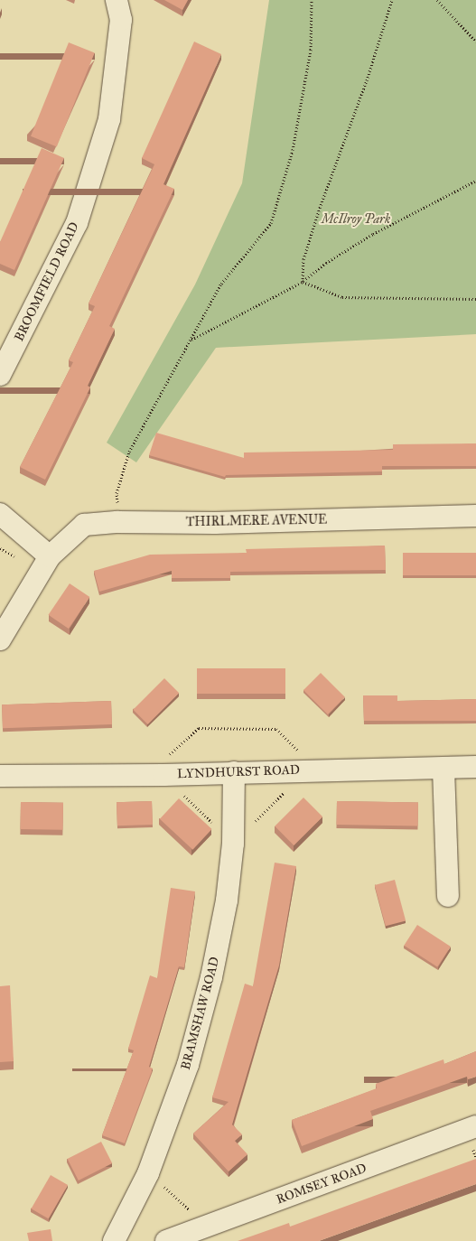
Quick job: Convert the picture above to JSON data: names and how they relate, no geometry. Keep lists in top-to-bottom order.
{
  "streets": {
    "street": [
      "BROOMFIELD ROAD",
      "THIRLMERE AVENUE",
      "LYNDHURST ROAD",
      "BRAMSHAW ROAD",
      "ROMSEY ROAD"
    ]
  },
  "crossings": [
    ["LYNDHURST ROAD", "BRAMSHAW ROAD"]
  ],
  "parks": ["McIlroy Park"]
}
